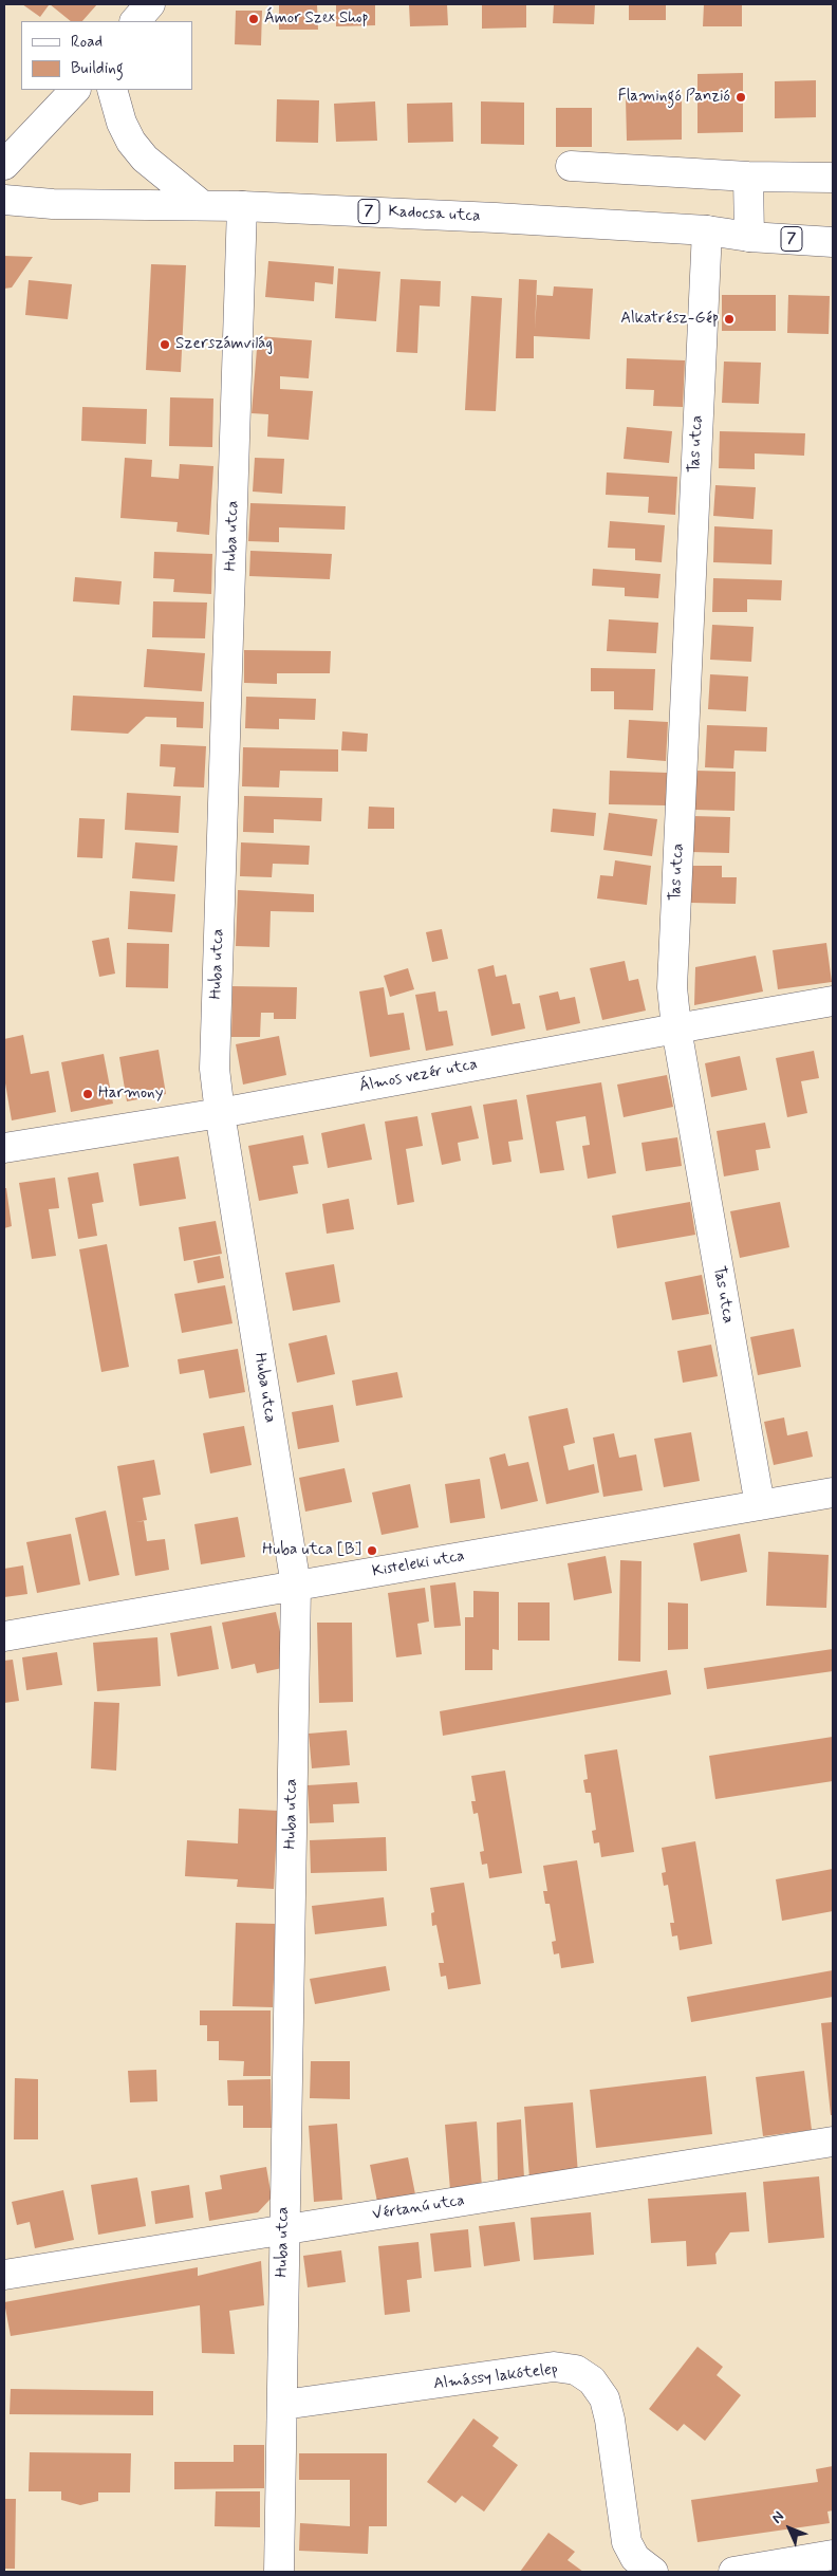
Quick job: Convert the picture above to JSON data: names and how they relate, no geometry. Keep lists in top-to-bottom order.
{
  "streets": {
    "street": [
      "7",
      "Kadocsa utca",
      "Tas utca",
      "Huba utca",
      "Álmos vezér utca",
      "Kisteleki utca",
      "Vértanú utca",
      "Almássy lakótelep"
    ]
  },
  "crossings": [
    ["Kadocsa utca", "Tas utca"],
    ["Kadocsa utca", "Huba utca"],
    ["Tas utca", "Álmos vezér utca"],
    ["Tas utca", "Kisteleki utca"],
    ["Huba utca", "Álmos vezér utca"],
    ["Huba utca", "Kisteleki utca"],
    ["Huba utca", "Vértanú utca"],
    ["Huba utca", "Almássy lakótelep"]
  ],
  "places": [
    "Ámor Szex Shop",
    "Flamingó Panzió",
    "Alkatrész-Gép",
    "Szerszámvilág",
    "Harmony",
    "Huba utca [B]"
  ],
  "legend": ["Road", "Building"],
  "north": "top left"
}
